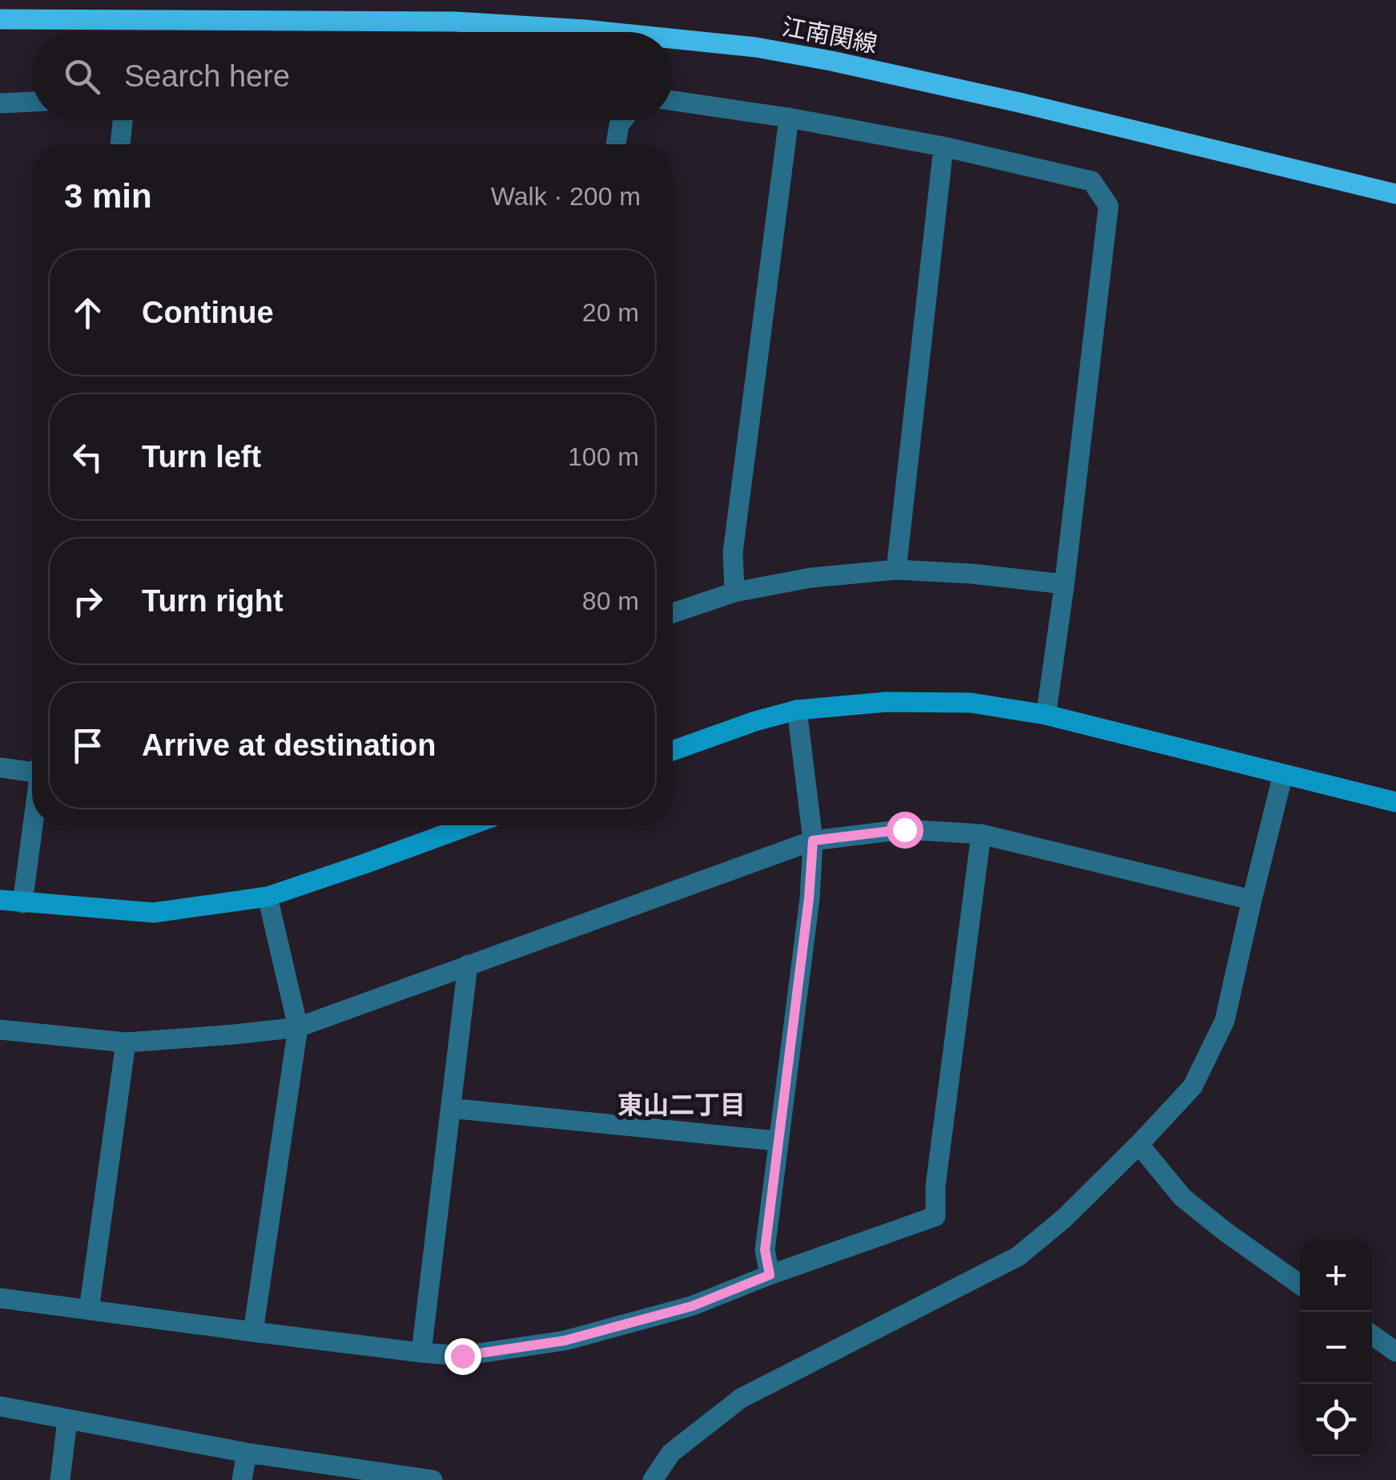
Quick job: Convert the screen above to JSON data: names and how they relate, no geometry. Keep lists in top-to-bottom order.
{
  "streets": {
    "main road": ["江南関線"]
  },
  "districts": ["東山二丁目"],
  "page": {
    "search": "Search here",
    "heading": ["3 min", "Walk · 200 m"],
    "list": [
      ["Continue", "20 m"],
      ["Turn left", "100 m"],
      ["Turn right", "80 m"],
      "Arrive at destination"
    ],
    "map_buttons": ["+", "−"]
  }
}
